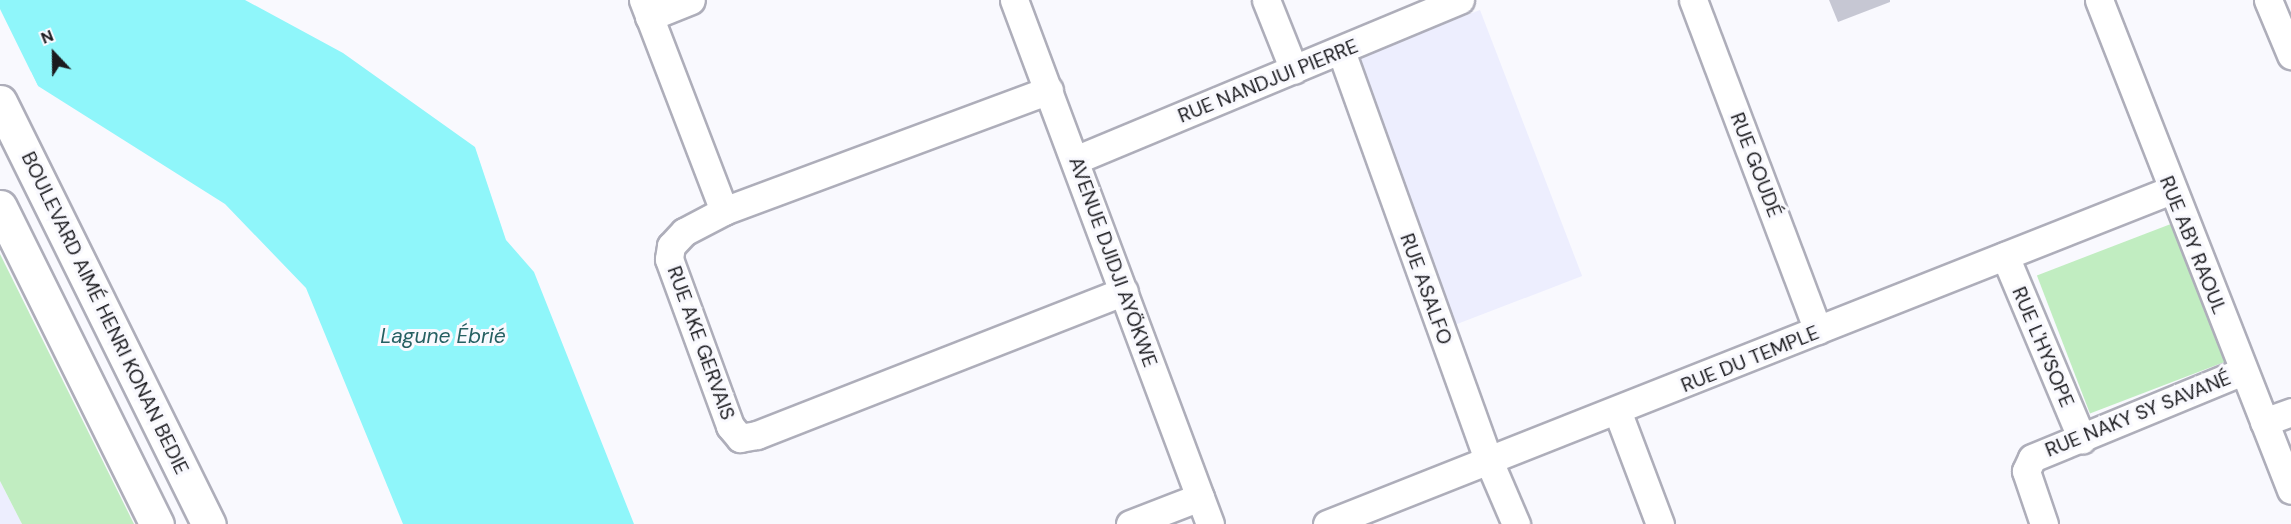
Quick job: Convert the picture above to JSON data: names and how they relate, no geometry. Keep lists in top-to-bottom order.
{
  "streets": {
    "highway": ["BOULEVARD AIMÉ HENRI KONAN BEDIE"],
    "street": [
      "RUE NANDJUI PIERRE",
      "RUE GOUDÉ",
      "RUE ABY RAOUL",
      "AVENUE DJIDJI AYÖKWE",
      "RUE ASALFO",
      "RUE AKE GERVAIS",
      "RUE L'HYSOPE",
      "RUE DU TEMPLE",
      "RUE NAKY SY SAVANÉ"
    ]
  },
  "crossings": [
    ["RUE NANDJUI PIERRE", "AVENUE DJIDJI AYÖKWE"],
    ["RUE NANDJUI PIERRE", "RUE ASALFO"],
    ["RUE GOUDÉ", "RUE DU TEMPLE"],
    ["RUE ABY RAOUL", "RUE DU TEMPLE"],
    ["RUE ABY RAOUL", "RUE NAKY SY SAVANÉ"],
    ["AVENUE DJIDJI AYÖKWE", "RUE AKE GERVAIS"],
    ["RUE ASALFO", "RUE DU TEMPLE"],
    ["RUE L'HYSOPE", "RUE DU TEMPLE"],
    ["RUE L'HYSOPE", "RUE NAKY SY SAVANÉ"]
  ],
  "water": ["Lagune Ébrié"],
  "north": "top"
}
